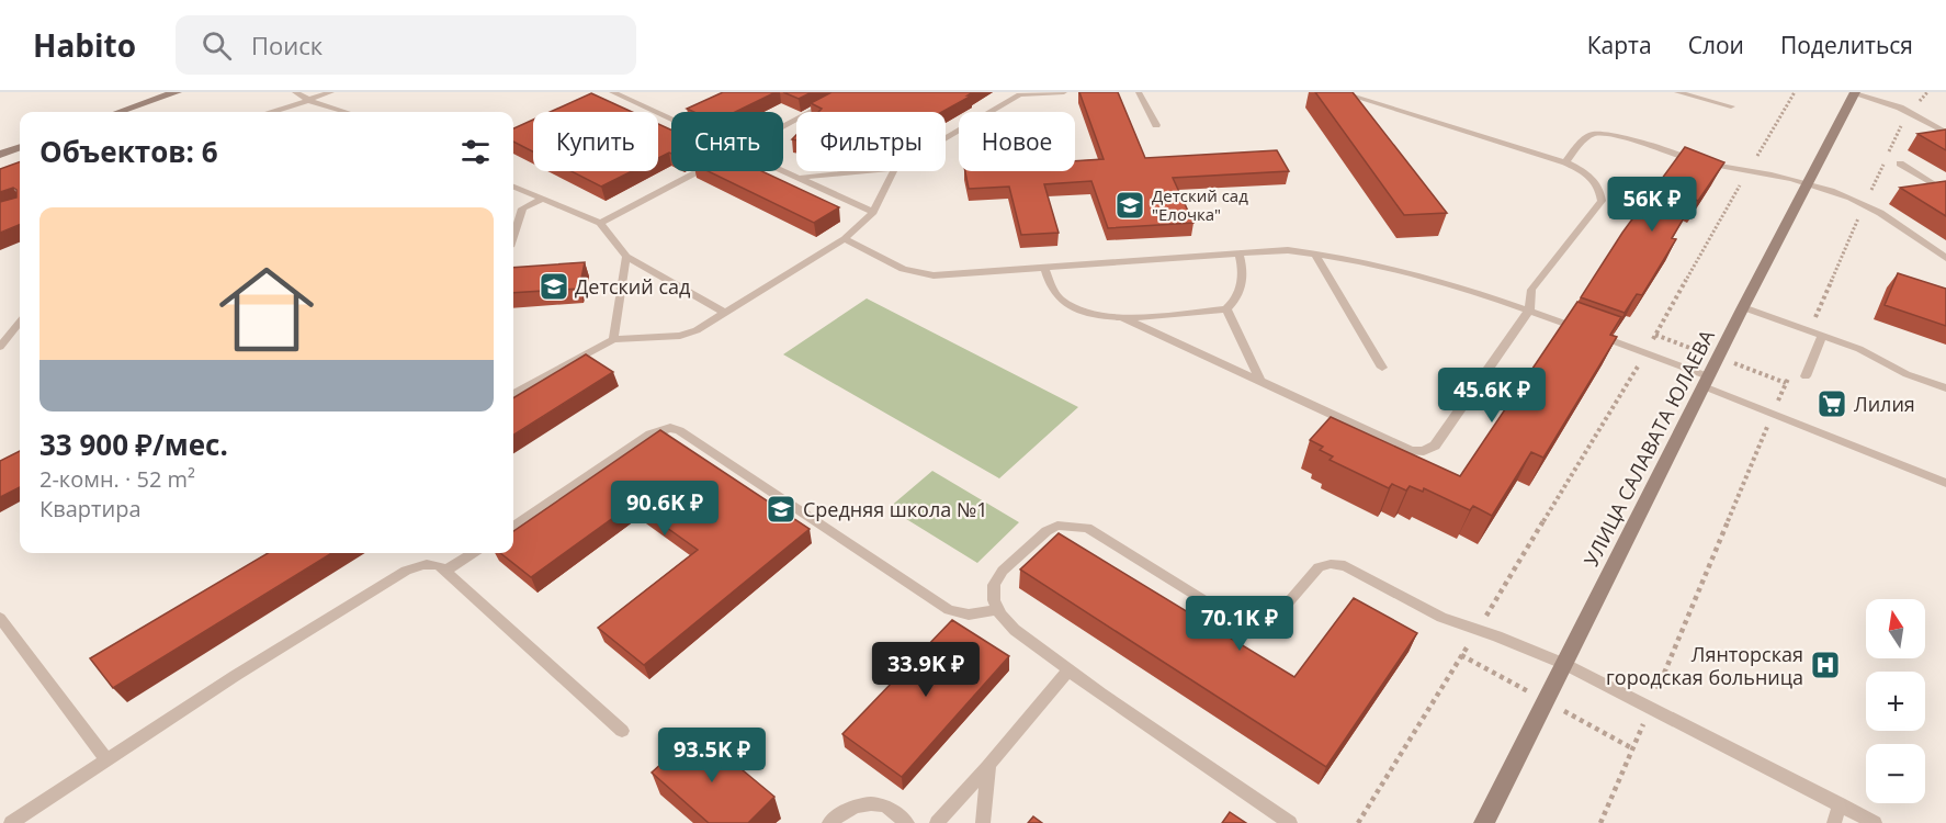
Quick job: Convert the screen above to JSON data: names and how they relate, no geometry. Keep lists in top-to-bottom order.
{
  "streets": {
    "street": ["УЛИЦА САЛАВАТА ЮЛАЕВА"]
  },
  "places": {
    "school or university": ["Детский сад \"Елочка\"", "Детский сад", "Средняя школа №1"],
    "supermarket": ["Лилия"],
    "hospital": ["Лянторская городская больница"]
  },
  "north": "top",
  "page": {
    "header": "Habito",
    "search": "Поиск",
    "nav": ["Карта", "Слои", "Поделиться"],
    "chip": [
      "Купить",
      "Снять",
      "Фильтры",
      "Новое"
    ],
    "heading": "Объектов: 6",
    "price": [
      "56K ₽",
      "45.6K ₽",
      "90.6K ₽",
      "70.1K ₽",
      "33.9K ₽",
      "93.5K ₽"
    ],
    "list": [
      {
        "name": "33 900 ₽/мес.",
        "note": "2-комн. · 52 m² · Квартира"
      }
    ],
    "map_buttons": ["+", "−"]
  }
}
